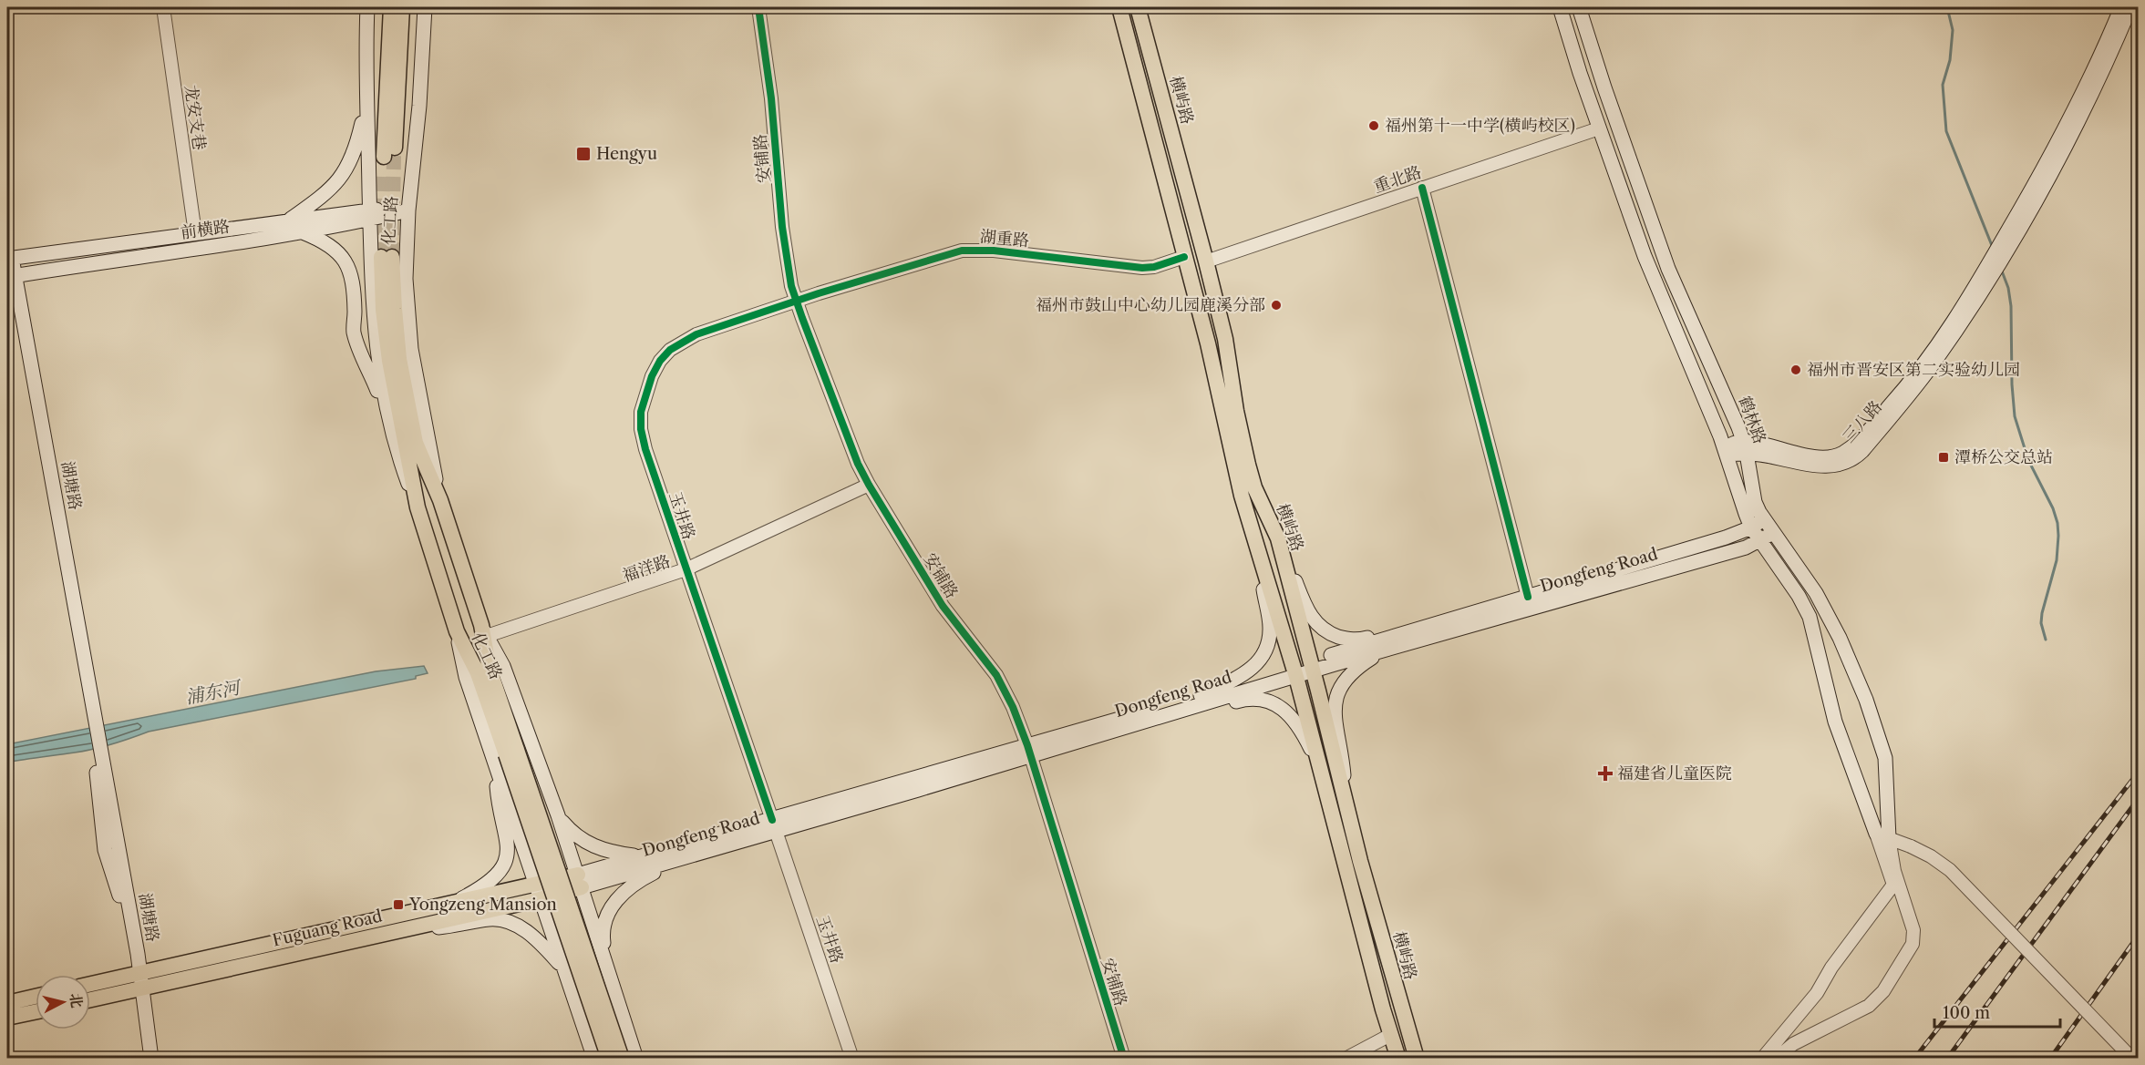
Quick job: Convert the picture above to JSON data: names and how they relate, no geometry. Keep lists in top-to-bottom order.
{
  "streets": {
    "main road": [
      "横屿路",
      "化工路",
      "前横路",
      "鹤林路",
      "三八路",
      "湖塘路",
      "Dongfeng Road",
      "Fuguang Road"
    ],
    "street": [
      "龙安支巷",
      "安铺路",
      "重北路",
      "湖重路",
      "玉井路",
      "福洋路"
    ]
  },
  "crossings": [
    ["横屿路", "重北路"],
    ["横屿路", "Dongfeng Road"],
    ["龙安支巷", "前横路"],
    ["安铺路", "湖重路"],
    ["安铺路", "玉井路"],
    ["安铺路", "福洋路"],
    ["安铺路", "Dongfeng Road"],
    ["化工路", "前横路"],
    ["化工路", "福洋路"],
    ["前横路", "湖塘路"],
    ["湖重路", "玉井路"],
    ["鹤林路", "三八路"],
    ["鹤林路", "Dongfeng Road"],
    ["湖塘路", "Fuguang Road"],
    ["玉井路", "福洋路"],
    ["玉井路", "Dongfeng Road"],
    ["Dongfeng Road", "Fuguang Road"]
  ],
  "water": ["浦东河"],
  "places": {
    "other": ["福州第十一中学(横屿校区)", "福州市鼓山中心幼儿园鹿溪分部", "福州市晋安区第二实验幼儿园"],
    "transit": ["Hengyu", "潭桥公交总站", "Yongzeng Mansion"],
    "health": ["福建省儿童医院"]
  },
  "scale_bar": "100 m",
  "north": "right"
}
